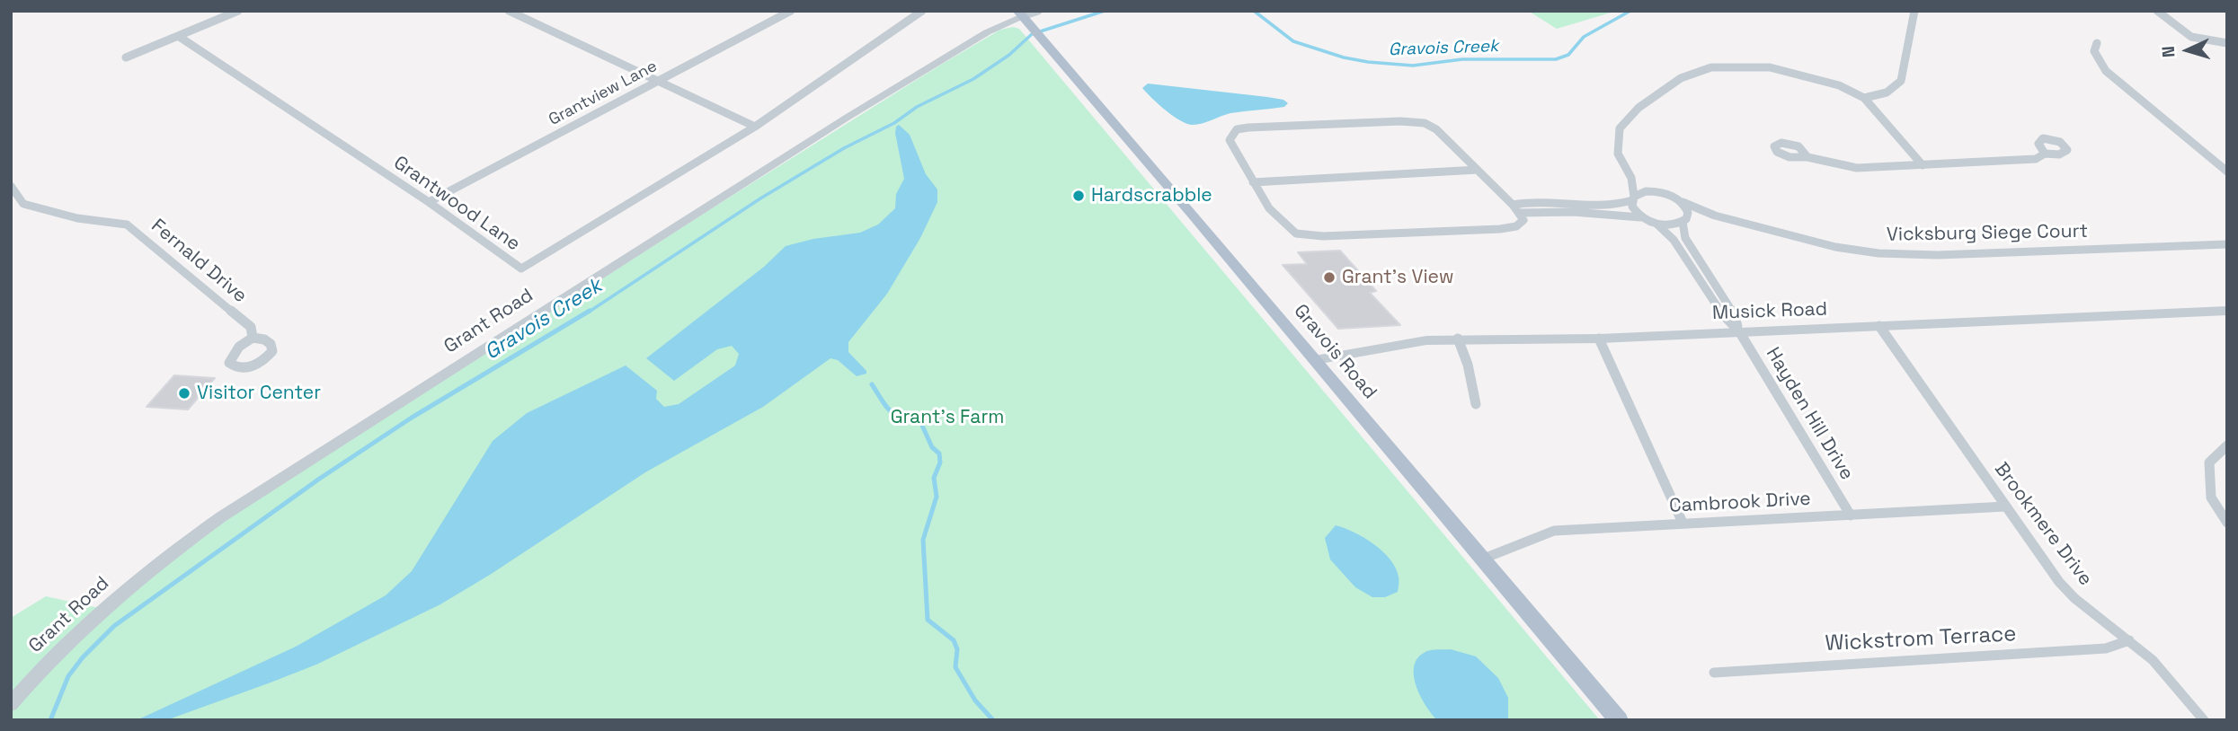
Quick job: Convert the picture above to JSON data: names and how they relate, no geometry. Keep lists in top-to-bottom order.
{
  "streets": {
    "main road": ["Gravois Road"],
    "street": [
      "Grantview Lane",
      "Grantwood Lane",
      "Vicksburg Siege Court",
      "Fernald Drive",
      "Musick Road",
      "Grant Road",
      "Hayden Hill Drive",
      "Cambrook Drive",
      "Brookmere Drive",
      "Wickstrom Terrace"
    ]
  },
  "crossings": [
    ["Grantview Lane", "Grantwood Lane"],
    ["Musick Road", "Gravois Road"],
    ["Musick Road", "Hayden Hill Drive"],
    ["Musick Road", "Brookmere Drive"],
    ["Grant Road", "Gravois Road"],
    ["Gravois Road", "Cambrook Drive"],
    ["Hayden Hill Drive", "Cambrook Drive"],
    ["Cambrook Drive", "Brookmere Drive"],
    ["Brookmere Drive", "Wickstrom Terrace"]
  ],
  "water": ["Gravois Creek"],
  "parks": ["Grant's Farm"],
  "places": ["Hardscrabble", "Grant's View", "Visitor Center"],
  "north": "left"
}
